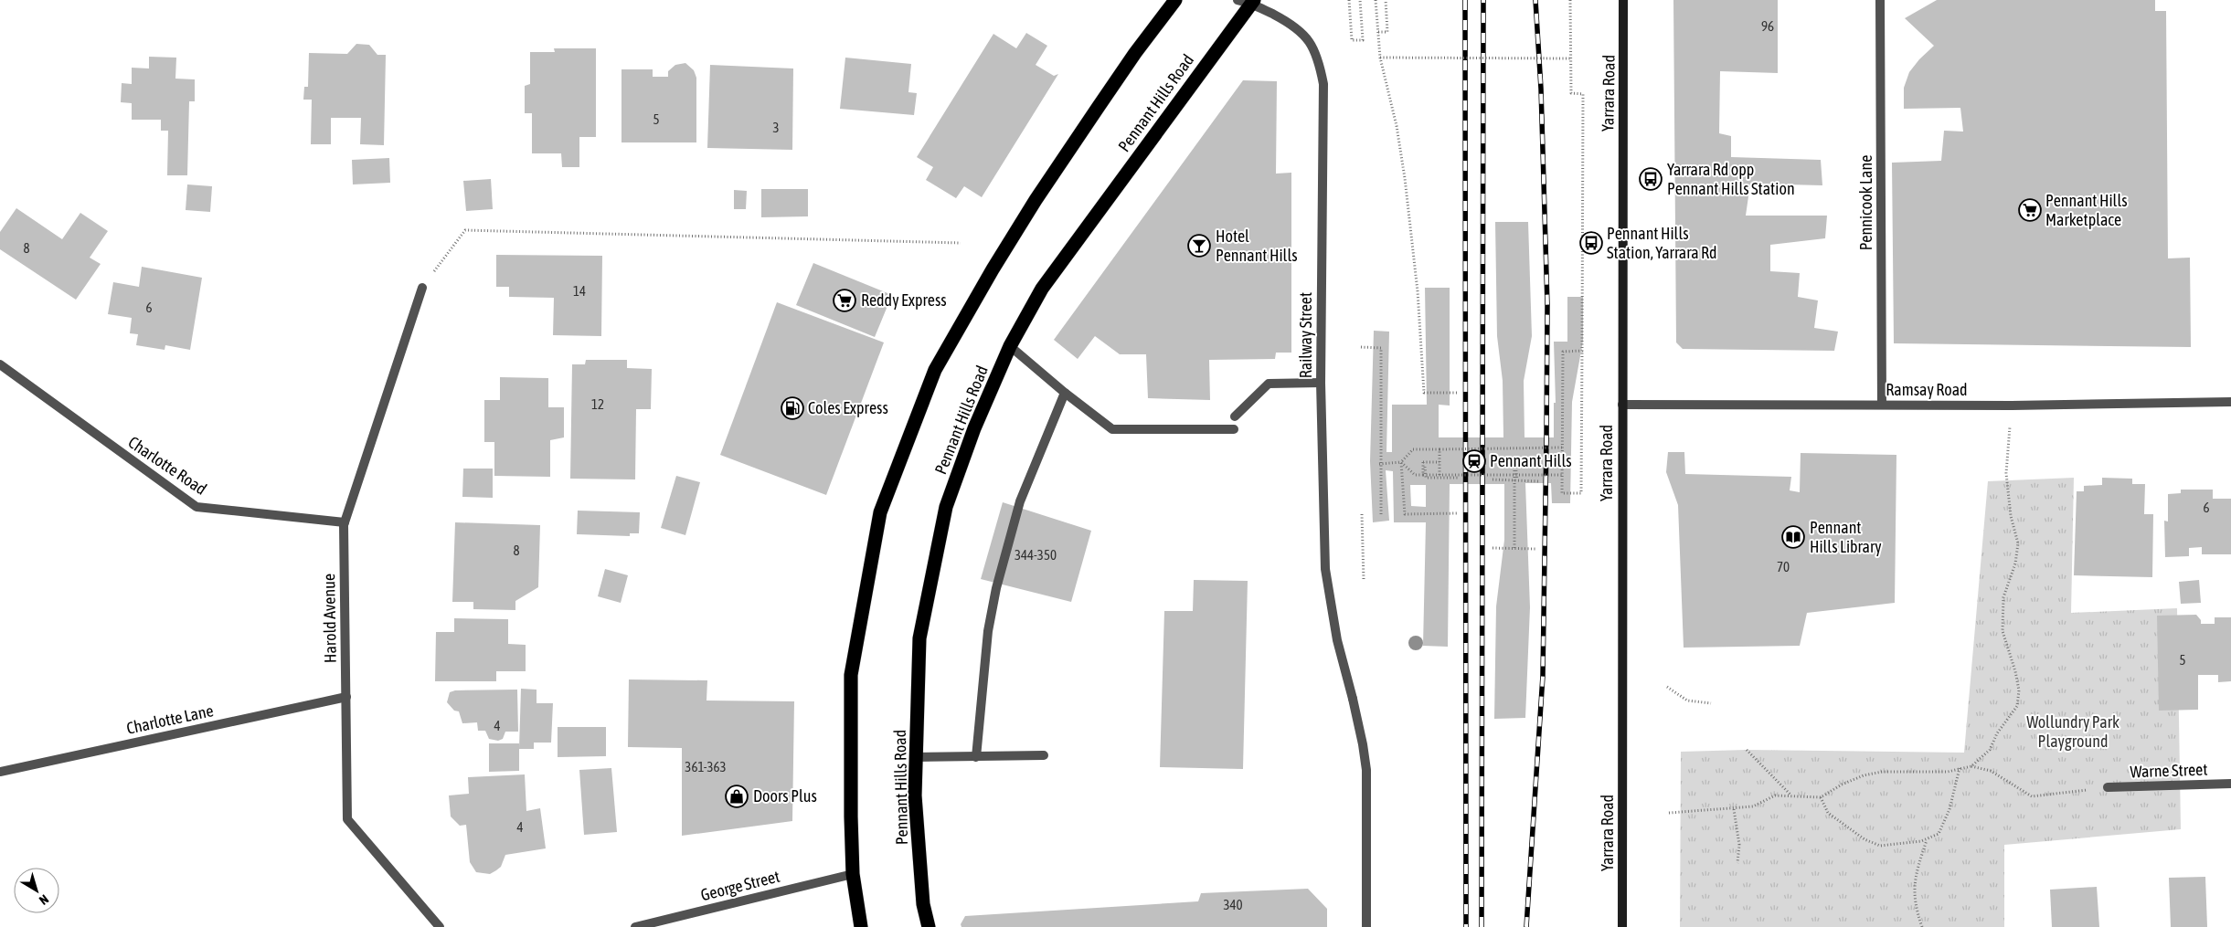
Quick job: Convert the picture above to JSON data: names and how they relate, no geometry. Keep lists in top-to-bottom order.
{
  "streets": {
    "highway": ["Pennant Hills Road"],
    "main road": ["Yarrara Road"],
    "street": [
      "Pennicook Lane",
      "Railway Street",
      "Ramsay Road",
      "Charlotte Road",
      "Harold Avenue",
      "Charlotte Lane",
      "Warne Street",
      "George Street"
    ]
  },
  "crossings": [
    ["Yarrara Road", "Ramsay Road"],
    ["Pennant Hills Road", "Railway Street"],
    ["Pennicook Lane", "Ramsay Road"],
    ["Charlotte Road", "Harold Avenue"],
    ["Harold Avenue", "Charlotte Lane"]
  ],
  "parks": ["Wollundry Park Playground"],
  "places": {
    "bus stop": ["Yarrara Rd opp Pennant Hills Station", "Pennant Hills Station, Yarrara Rd"],
    "supermarket": ["Pennant Hills Marketplace", "Reddy Express"],
    "bar": ["Hotel Pennant Hills"],
    "fuel station": ["Coles Express"],
    "station": ["Pennant Hills"],
    "library": ["Pennant Hills Library"],
    "shop": ["Doors Plus"]
  },
  "house_numbers": [
    "96",
    "5",
    "3",
    "8",
    "14",
    "6",
    "12",
    "6",
    "8",
    "344-350",
    "70",
    "5",
    "4",
    "361-363",
    "4",
    "340"
  ],
  "north": "bottom right"
}
